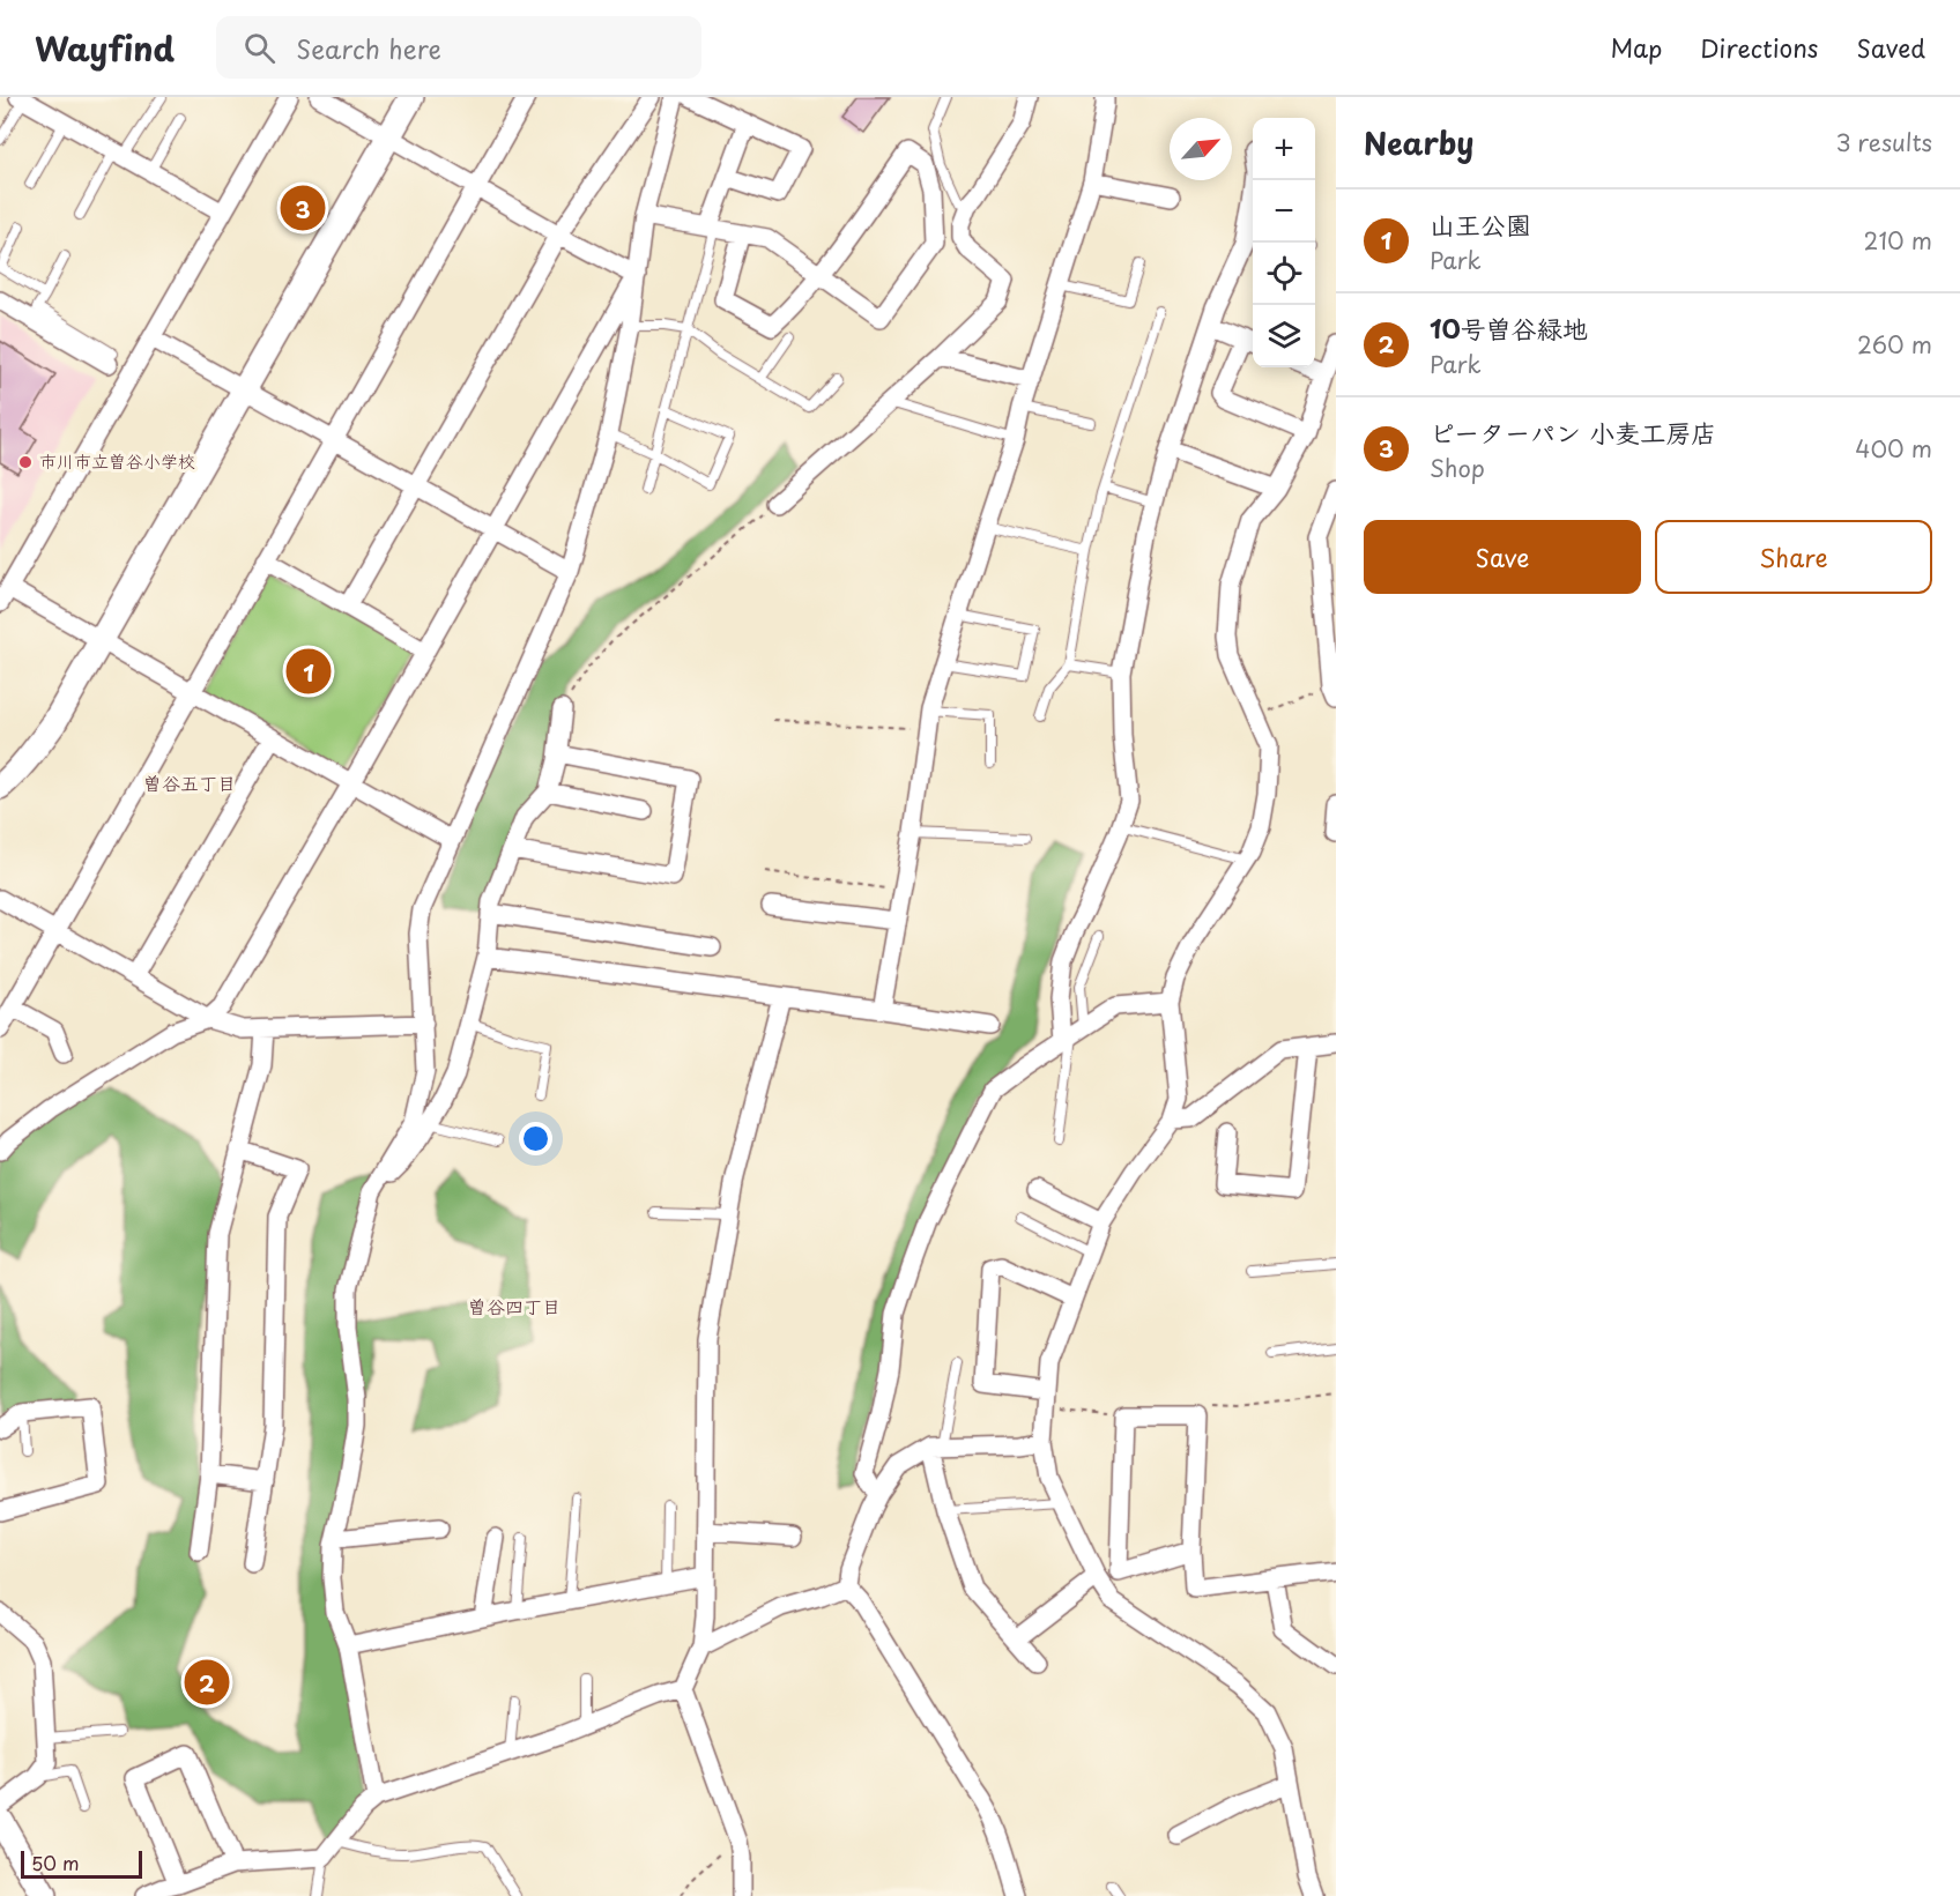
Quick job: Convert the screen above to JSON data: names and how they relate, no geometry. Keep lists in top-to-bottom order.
{
  "districts": ["曽谷五丁目", "曽谷四丁目"],
  "places": ["市川市立曽谷小学校"],
  "scale_bar": "50 m",
  "north": "top right",
  "page": {
    "header": "Wayfind",
    "search": "Search here",
    "nav": ["Map", "Directions", "Saved"],
    "heading": ["Nearby", "3 results"],
    "map_buttons": ["+", "−"],
    "pins": ["3", "1", "2"],
    "list": [
      {
        "mark": "1",
        "name": "山王公園",
        "note": "Park",
        "value": "210 m"
      },
      {
        "mark": "2",
        "name": "10号曽谷緑地",
        "note": "Park",
        "value": "260 m"
      },
      {
        "mark": "3",
        "name": "ピーターパン 小麦工房店",
        "note": "Shop",
        "value": "400 m"
      }
    ],
    "buttons": ["Save", "Share"],
    "scale": "50 m"
  }
}
